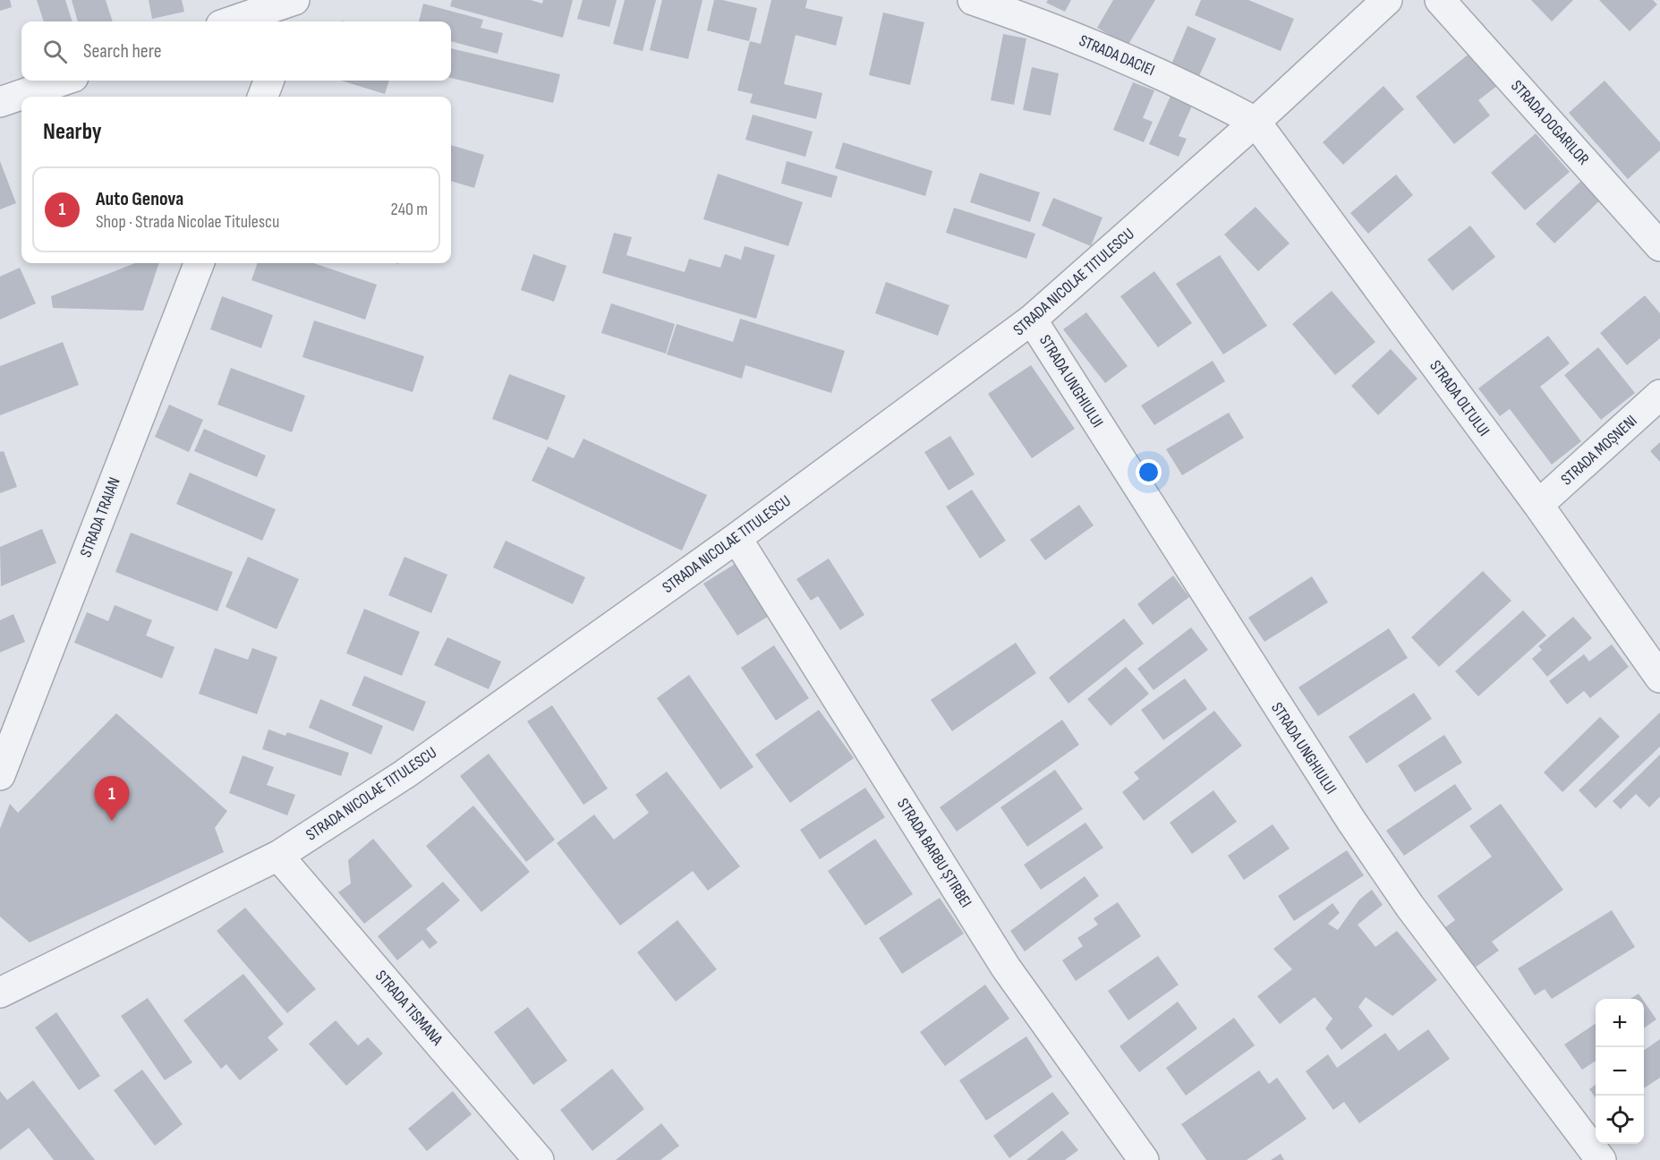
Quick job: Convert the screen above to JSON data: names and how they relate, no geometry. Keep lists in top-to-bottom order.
{
  "streets": {
    "street": [
      "STRADA DACIEI",
      "STRADA DOGARILOR",
      "STRADA NICOLAE TITULESCU",
      "STRADA UNGHIULUI",
      "STRADA OLTULUI",
      "STRADA MOȘNENI",
      "STRADA TRAIAN",
      "STRADA BARBU ȘTIRBEI",
      "STRADA TISMANA"
    ]
  },
  "crossings": [
    ["STRADA DACIEI", "STRADA NICOLAE TITULESCU"],
    ["STRADA DACIEI", "STRADA OLTULUI"],
    ["STRADA NICOLAE TITULESCU", "STRADA UNGHIULUI"],
    ["STRADA NICOLAE TITULESCU", "STRADA OLTULUI"],
    ["STRADA NICOLAE TITULESCU", "STRADA BARBU ȘTIRBEI"],
    ["STRADA NICOLAE TITULESCU", "STRADA TISMANA"],
    ["STRADA OLTULUI", "STRADA MOȘNENI"]
  ],
  "page": {
    "search": "Search here",
    "heading": "Nearby",
    "list": [
      {
        "mark": "1",
        "name": "Auto Genova",
        "note": "Shop · Strada Nicolae Titulescu",
        "value": "240 m"
      }
    ],
    "pins": "1",
    "map_buttons": ["+", "−"]
  }
}
